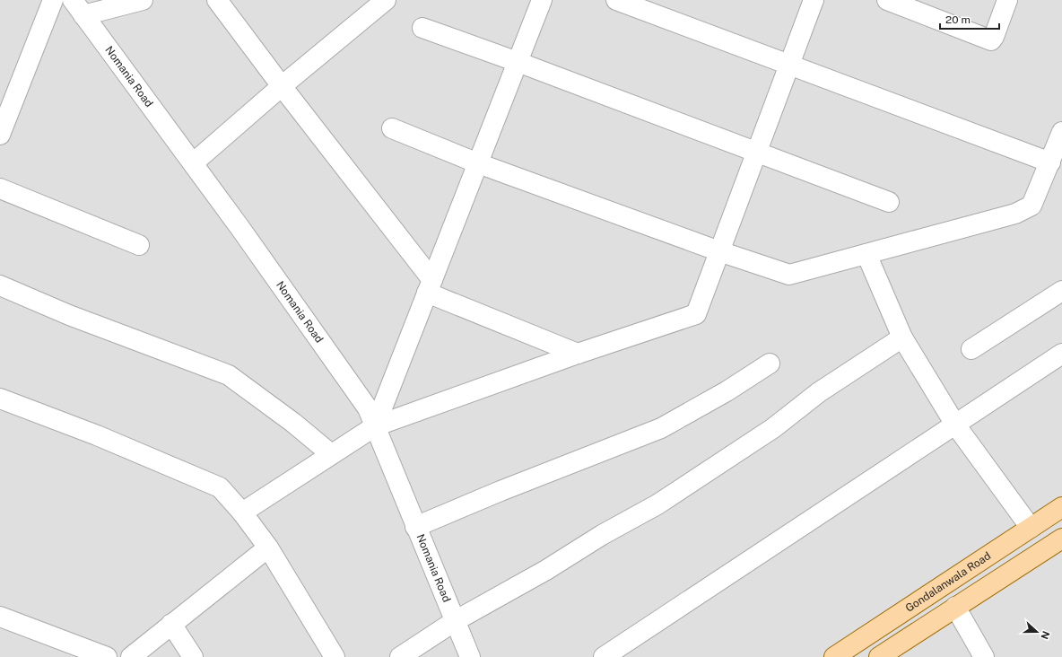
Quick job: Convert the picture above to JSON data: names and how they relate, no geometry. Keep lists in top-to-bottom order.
{
  "streets": {
    "main road": ["Gondalanwala Road"],
    "street": ["Nomania Road"]
  },
  "scale_bar": "20 m",
  "north": "right"
}
